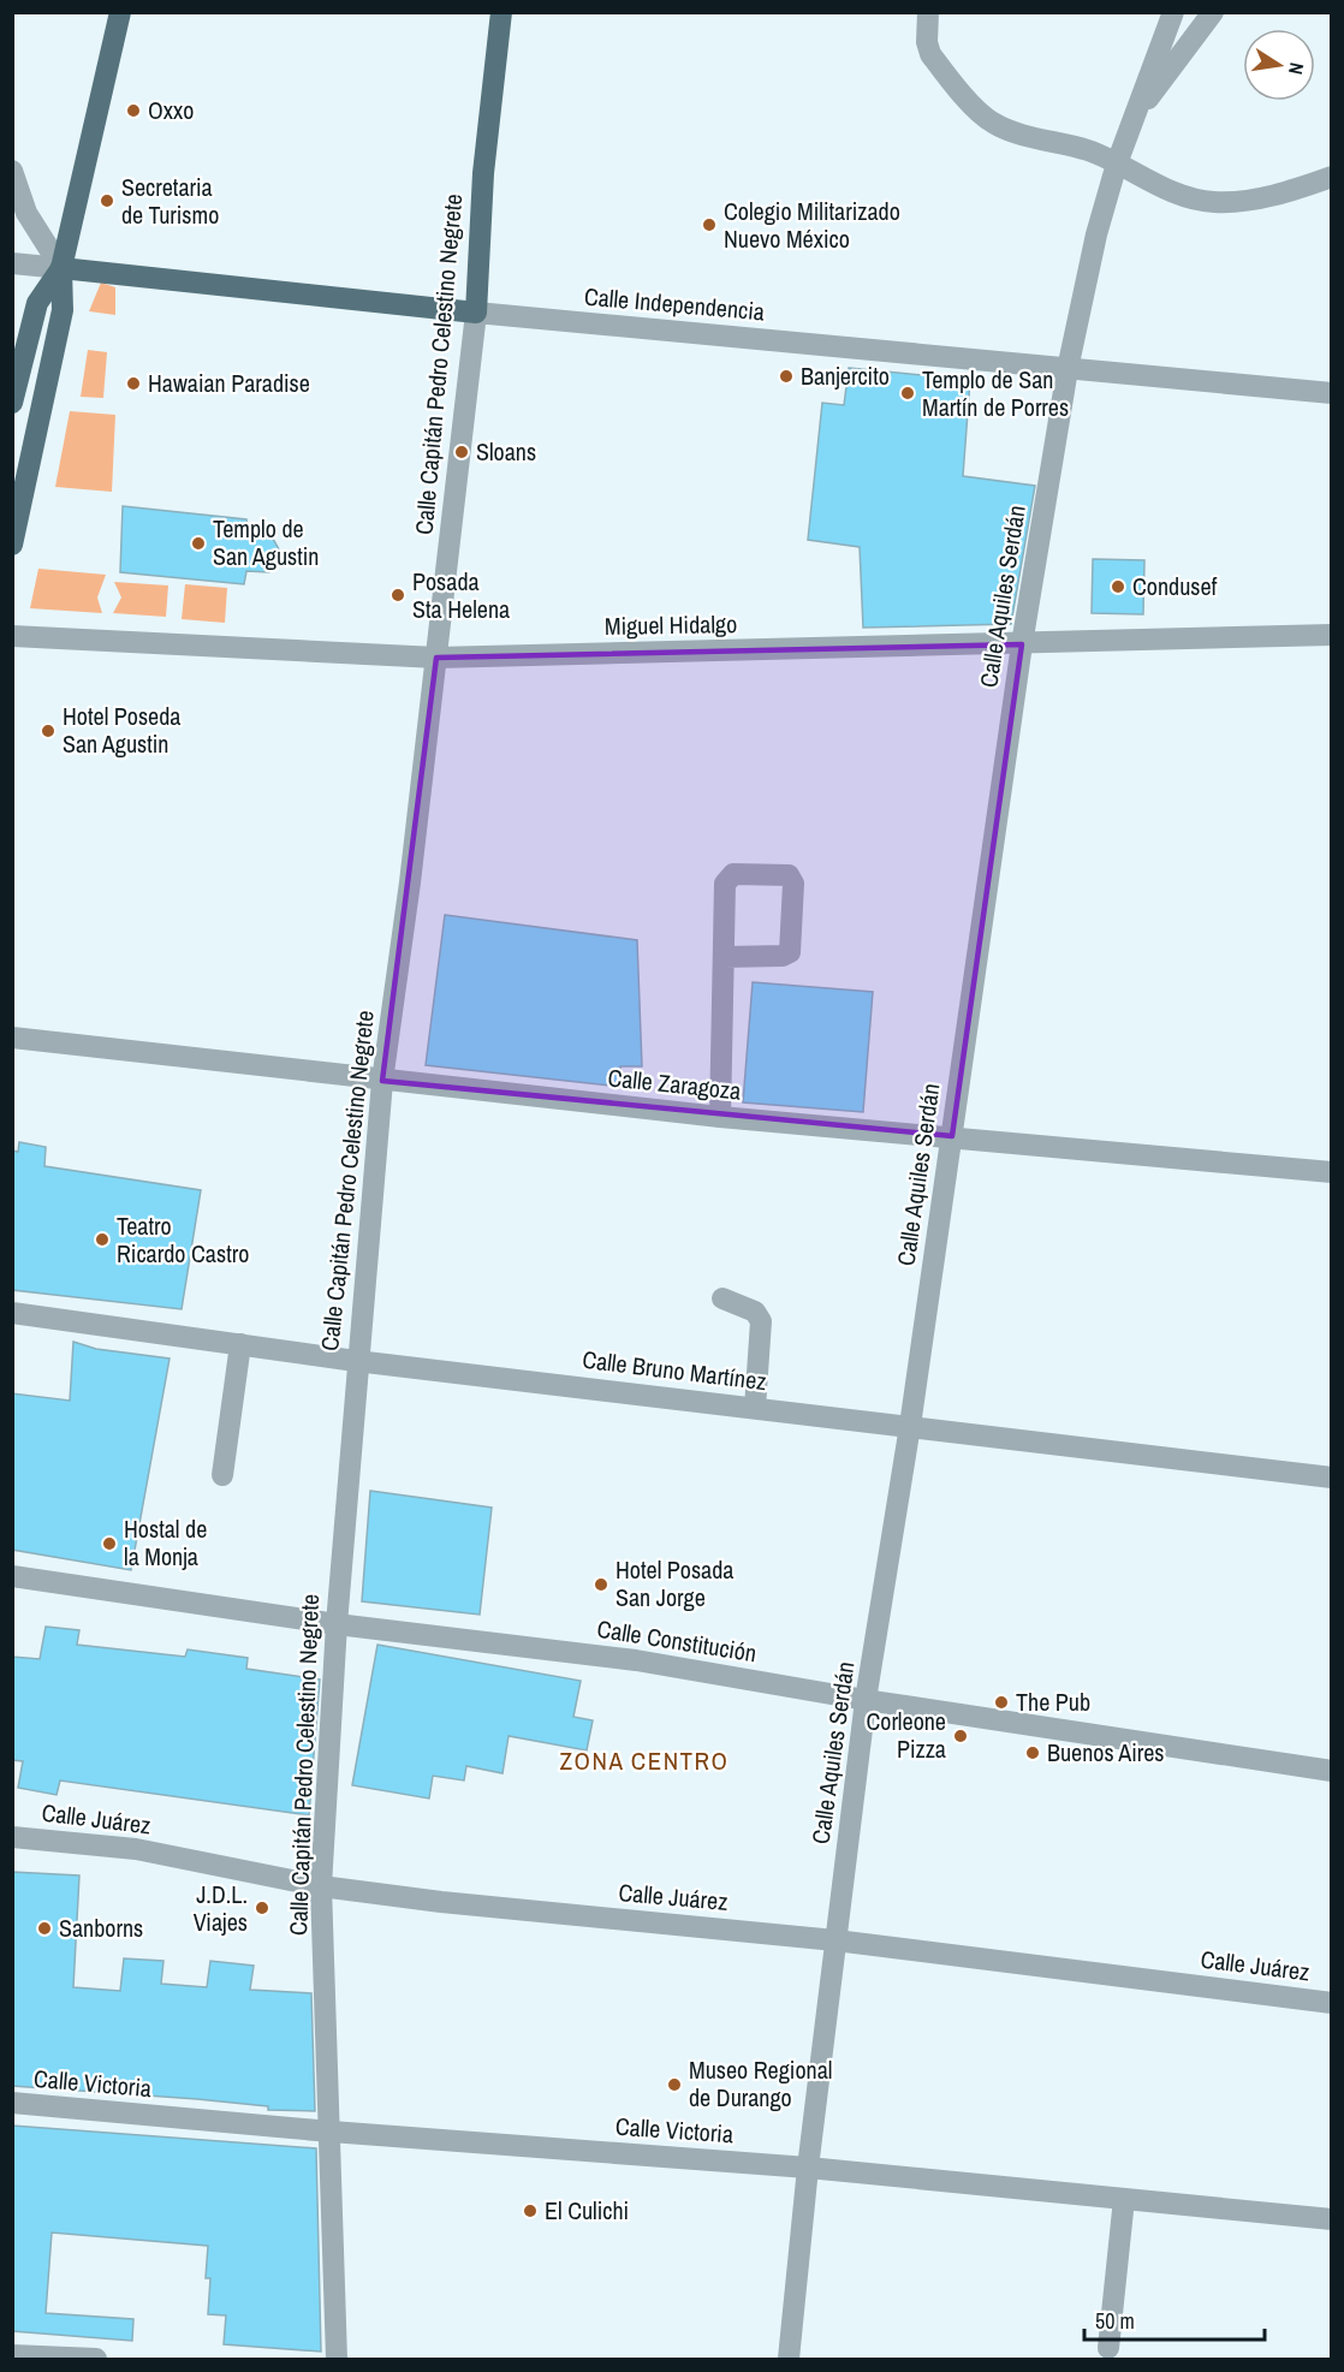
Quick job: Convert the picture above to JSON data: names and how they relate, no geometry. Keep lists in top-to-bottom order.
{
  "streets": {
    "main road": ["Calle Independencia", "Calle Capitán Pedro Celestino Negrete"],
    "street": [
      "Calle Aquiles Serdán",
      "Miguel Hidalgo",
      "Calle Zaragoza",
      "Calle Bruno Martínez",
      "Calle Constitución",
      "Calle Juárez",
      "Calle Victoria"
    ]
  },
  "crossings": [
    ["Calle Independencia", "Calle Capitán Pedro Celestino Negrete"],
    ["Calle Independencia", "Calle Aquiles Serdán"],
    ["Calle Capitán Pedro Celestino Negrete", "Miguel Hidalgo"],
    ["Calle Capitán Pedro Celestino Negrete", "Calle Zaragoza"],
    ["Calle Capitán Pedro Celestino Negrete", "Calle Bruno Martínez"],
    ["Calle Capitán Pedro Celestino Negrete", "Calle Constitución"],
    ["Calle Capitán Pedro Celestino Negrete", "Calle Juárez"],
    ["Calle Capitán Pedro Celestino Negrete", "Calle Victoria"],
    ["Calle Aquiles Serdán", "Miguel Hidalgo"],
    ["Calle Aquiles Serdán", "Calle Zaragoza"],
    ["Calle Aquiles Serdán", "Calle Bruno Martínez"],
    ["Calle Aquiles Serdán", "Calle Constitución"],
    ["Calle Aquiles Serdán", "Calle Juárez"],
    ["Calle Aquiles Serdán", "Calle Victoria"]
  ],
  "districts": ["ZONA CENTRO"],
  "places": [
    "Oxxo",
    "Secretaria de Turismo",
    "Colegio Militarizado Nuevo México",
    "Banjercito",
    "Hawaian Paradise",
    "Templo de San Martín de Porres",
    "Sloans",
    "Templo de San Agustin",
    "Condusef",
    "Posada Sta Helena",
    "Hotel Poseda San Agustin",
    "Teatro Ricardo Castro",
    "Hostal de la Monja",
    "Hotel Posada San Jorge",
    "The Pub",
    "Corleone Pizza",
    "Buenos Aires",
    "J.D.L. Viajes",
    "Sanborns",
    "Museo Regional de Durango",
    "El Culichi"
  ],
  "scale_bar": "50 m",
  "north": "right"
}
